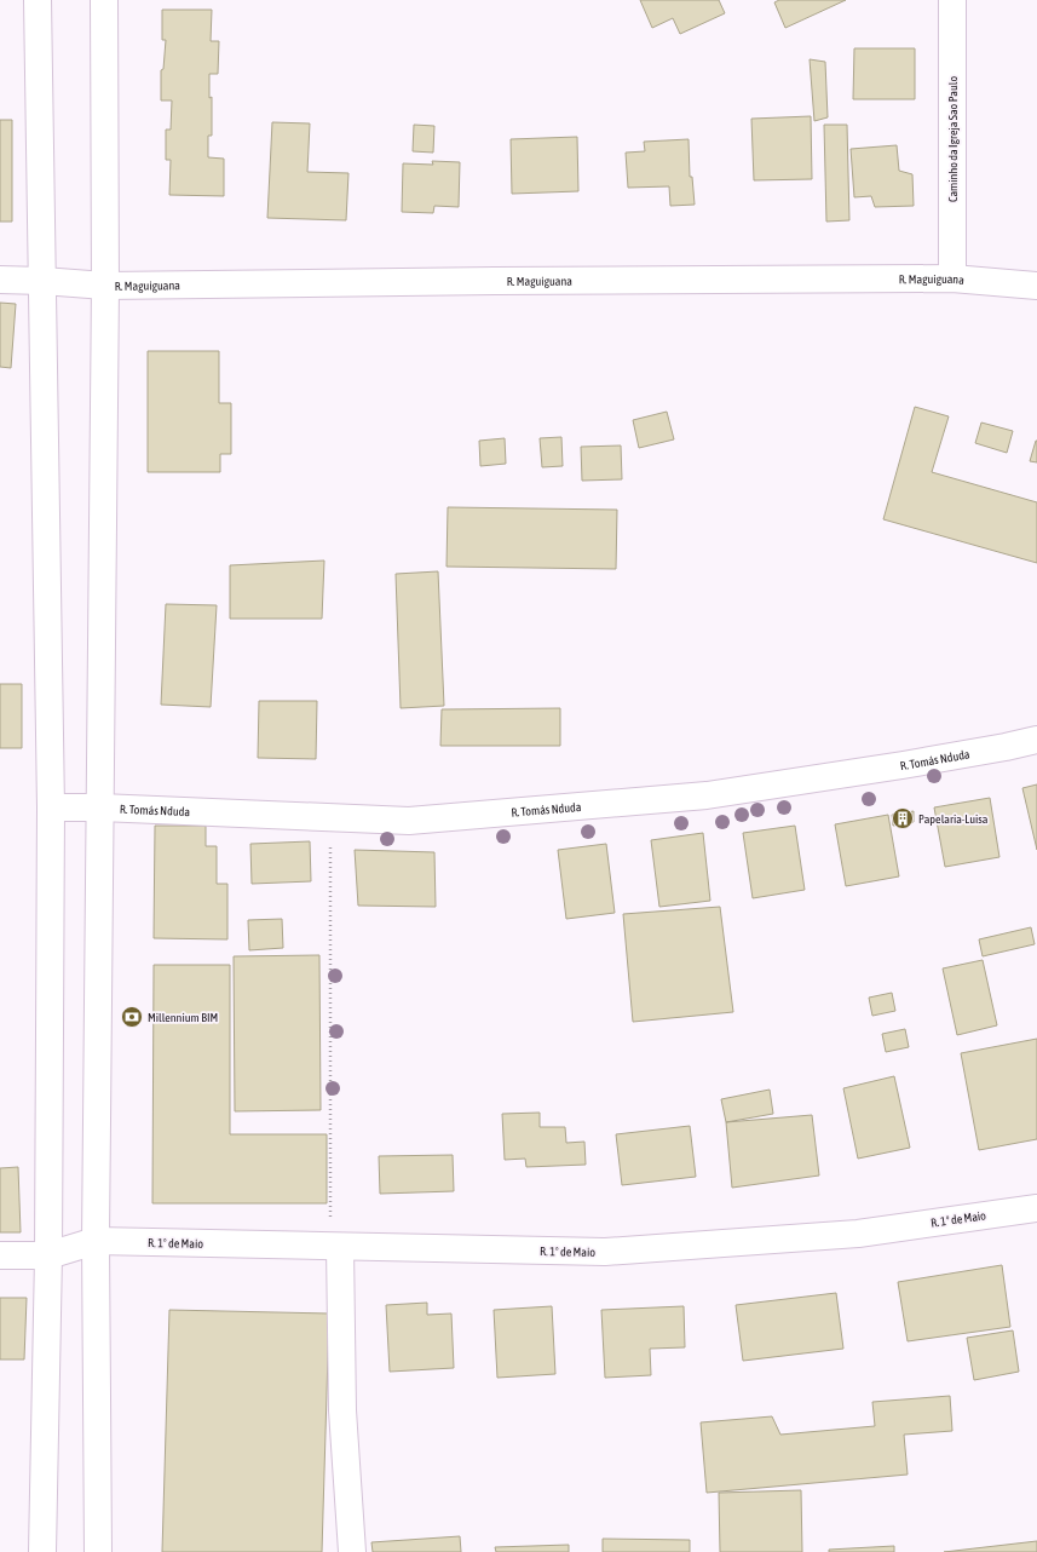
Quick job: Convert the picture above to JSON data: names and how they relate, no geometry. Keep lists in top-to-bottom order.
{
  "streets": {
    "street": [
      "Caminho da Igreja Sao Paulo",
      "R. Maguiguana",
      "R. Tomás Nduda",
      "R. 1º de Maio"
    ]
  },
  "crossings": [
    ["Caminho da Igreja Sao Paulo", "R. Maguiguana"]
  ],
  "places": {
    "building": ["Papelaria-Luisa"],
    "bank": ["Millennium BIM"]
  }
}
